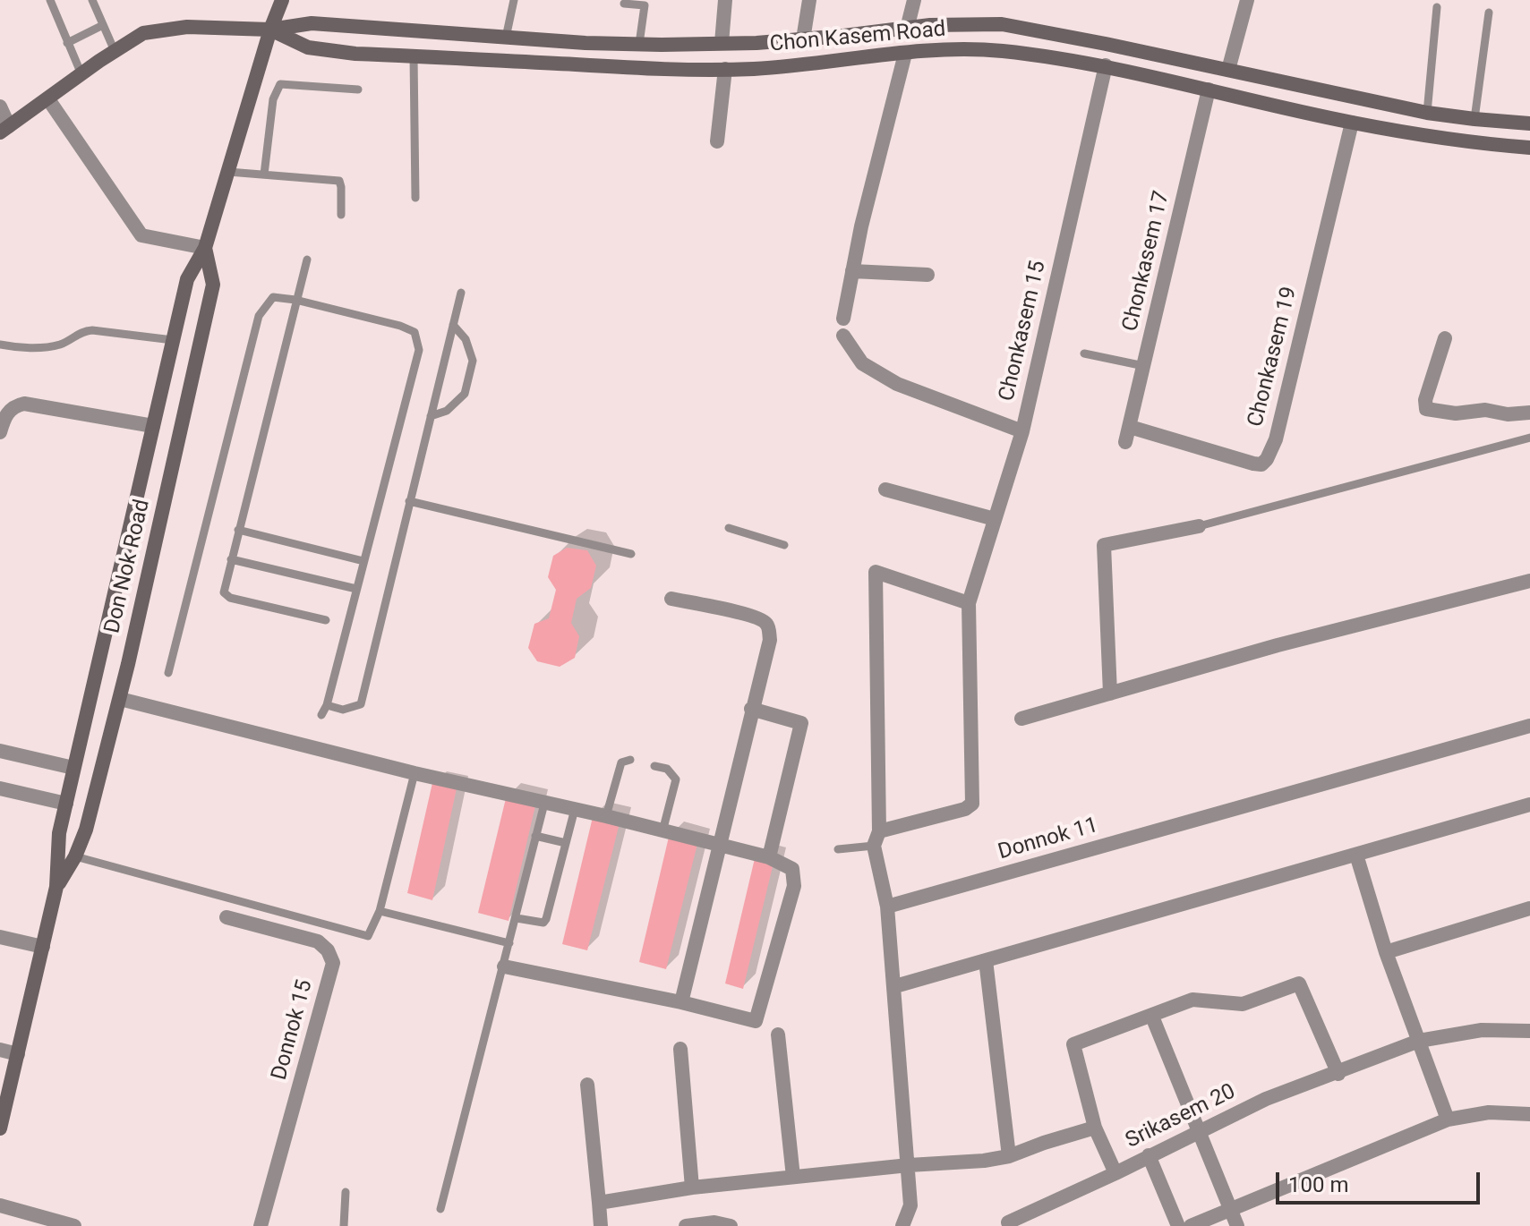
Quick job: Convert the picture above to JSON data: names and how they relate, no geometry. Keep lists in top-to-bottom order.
{
  "streets": {
    "main road": ["Chon Kasem Road", "Don Nok Road"],
    "street": [
      "Chonkasem 17",
      "Chonkasem 15",
      "Chonkasem 19",
      "Donnok 11",
      "Donnok 15",
      "Srikasem 20"
    ]
  },
  "crossings": [
    ["Chon Kasem Road", "Chonkasem 17"],
    ["Chon Kasem Road", "Chonkasem 15"],
    ["Chon Kasem Road", "Chonkasem 19"],
    ["Chon Kasem Road", "Don Nok Road"],
    ["Chonkasem 17", "Chonkasem 19"]
  ],
  "scale_bar": "100 m"
}
